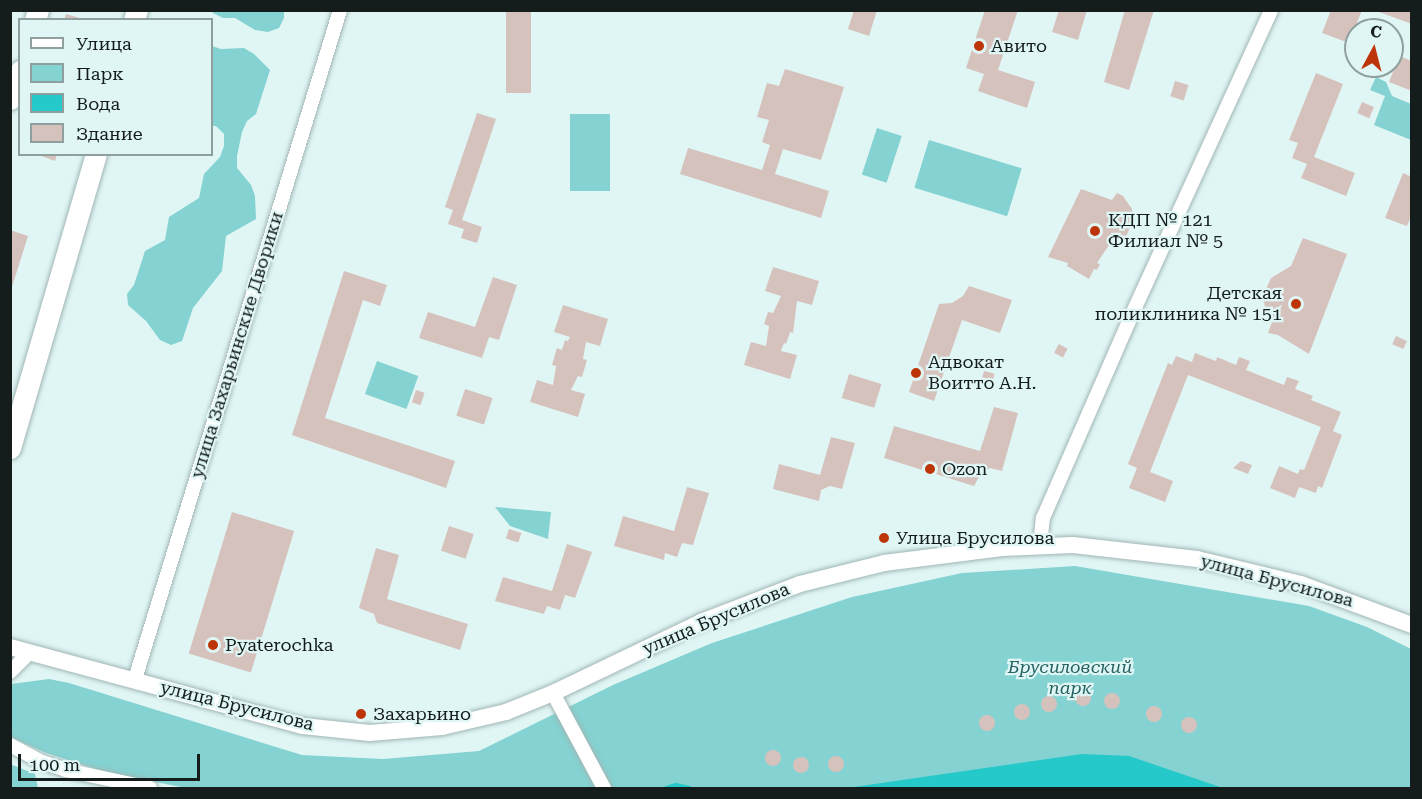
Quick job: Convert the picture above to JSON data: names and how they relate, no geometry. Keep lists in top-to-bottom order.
{
  "streets": {
    "street": ["улица Захарьинские Дворики", "улица Брусилова"]
  },
  "crossings": [
    ["улица Захарьинские Дворики", "улица Брусилова"]
  ],
  "parks": ["Брусиловский парк"],
  "places": [
    "Авито",
    "КДП № 121 Филиал № 5",
    "Детская поликлиника № 151",
    "Адвокат Воитто А.Н.",
    "Ozon",
    "Улица Брусилова",
    "Pyaterochka",
    "Захарьино"
  ],
  "legend": [
    "Улица",
    "Парк",
    "Вода",
    "Здание"
  ],
  "scale_bar": "100 m",
  "north": "top"
}
